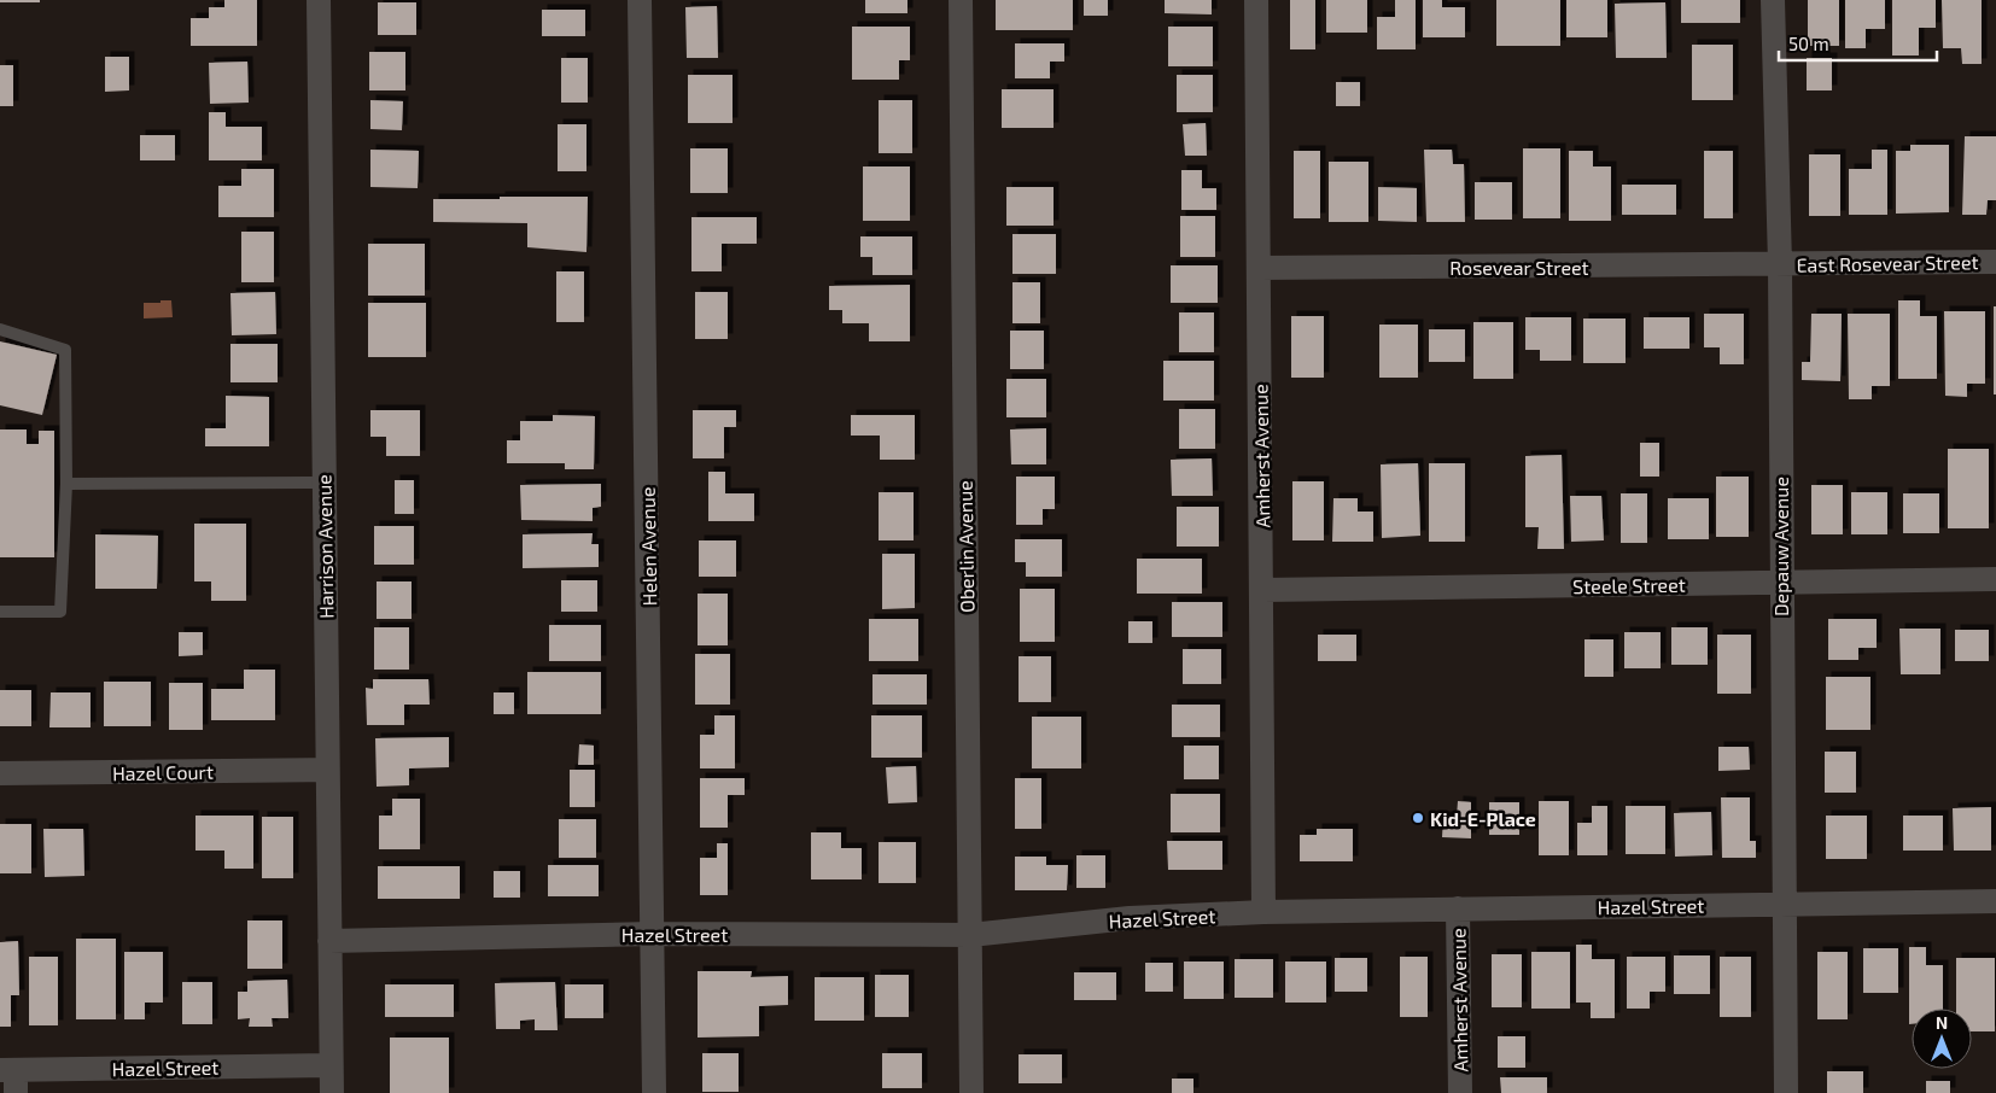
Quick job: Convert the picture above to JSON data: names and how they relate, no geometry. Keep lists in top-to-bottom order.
{
  "streets": {
    "street": [
      "East Rosevear Street",
      "Rosevear Street",
      "Amherst Avenue",
      "Harrison Avenue",
      "Helen Avenue",
      "Oberlin Avenue",
      "Depauw Avenue",
      "Steele Street",
      "Hazel Court",
      "Hazel Street"
    ]
  },
  "crossings": [
    ["East Rosevear Street", "Rosevear Street"],
    ["East Rosevear Street", "Depauw Avenue"],
    ["Rosevear Street", "Amherst Avenue"],
    ["Rosevear Street", "Depauw Avenue"],
    ["Amherst Avenue", "Steele Street"],
    ["Amherst Avenue", "Hazel Street"],
    ["Harrison Avenue", "Hazel Court"],
    ["Harrison Avenue", "Hazel Street"],
    ["Helen Avenue", "Hazel Street"],
    ["Oberlin Avenue", "Hazel Street"],
    ["Depauw Avenue", "Steele Street"],
    ["Depauw Avenue", "Hazel Street"]
  ],
  "places": ["Kid-E-Place"],
  "scale_bar": "50 m",
  "north": "top"
}
